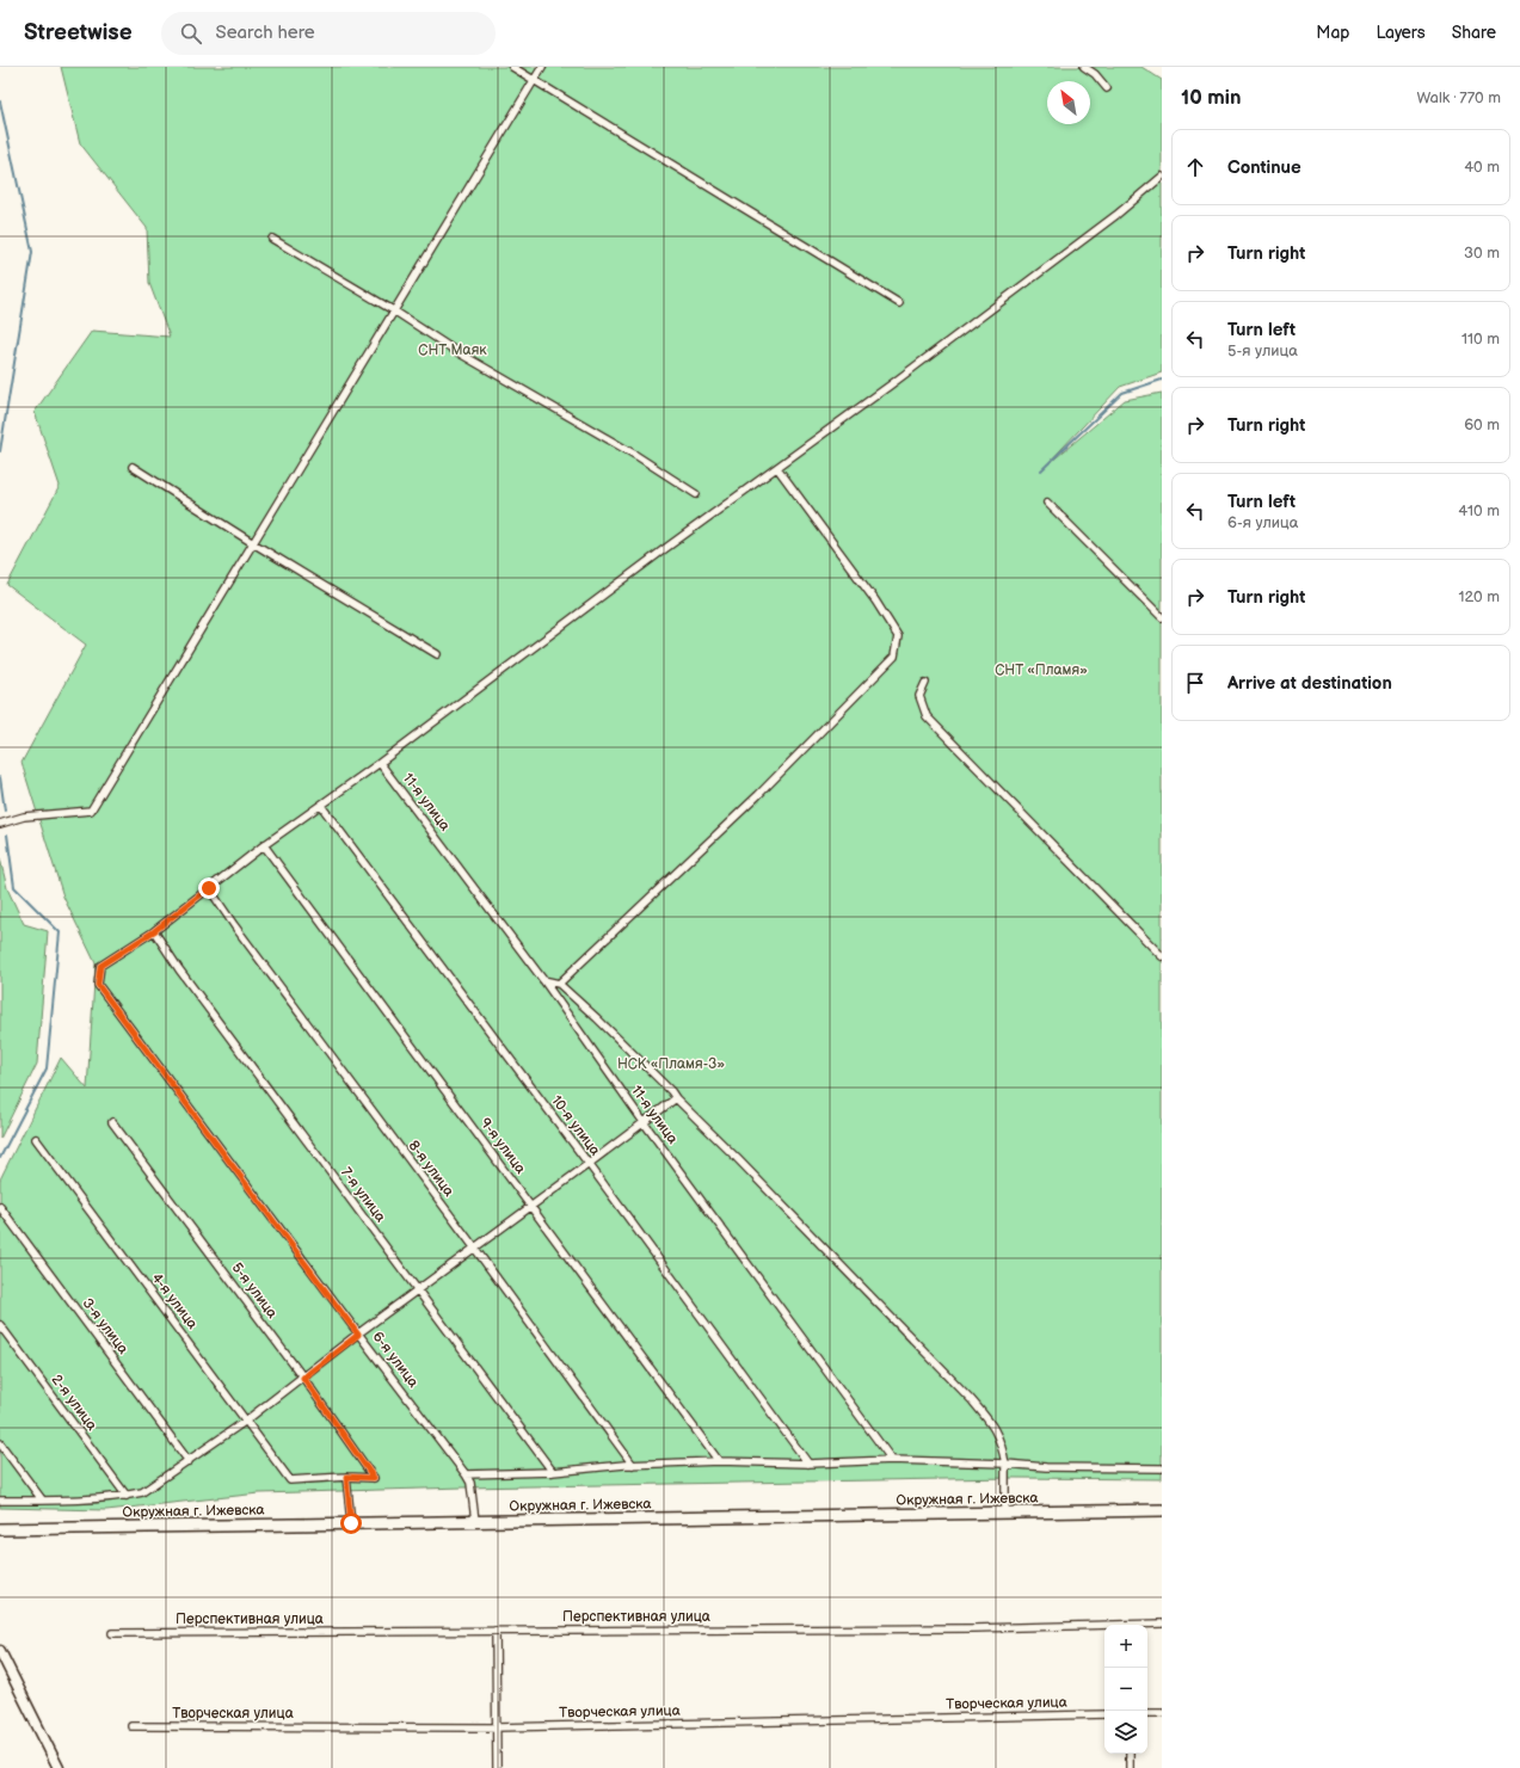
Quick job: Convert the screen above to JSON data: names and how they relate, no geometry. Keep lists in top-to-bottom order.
{
  "streets": {
    "main road": ["Окружная г. Ижевска"],
    "street": [
      "11-я улица",
      "10-я улица",
      "9-я улица",
      "8-я улица",
      "7-я улица",
      "5-я улица",
      "4-я улица",
      "3-я улица",
      "6-я улица",
      "2-я улица",
      "Перспективная улица",
      "Творческая улица"
    ]
  },
  "crossings": [
    ["7-я улица", "6-я улица"],
    ["5-я улица", "4-я улица"]
  ],
  "parks": ["СНТ Маяк", "СНТ «Пламя»", "НСК «Пламя-3»"],
  "north": "top left",
  "page": {
    "header": "Streetwise",
    "search": "Search here",
    "nav": ["Map", "Layers", "Share"],
    "heading": ["10 min", "Walk · 770 m"],
    "list": [
      ["Continue", "40 m"],
      ["Turn right", "30 m"],
      ["Turn left", "5-я улица", "110 m"],
      ["Turn right", "60 m"],
      ["Turn left", "6-я улица", "410 m"],
      ["Turn right", "120 m"],
      "Arrive at destination"
    ],
    "map_buttons": ["+", "−"]
  }
}
